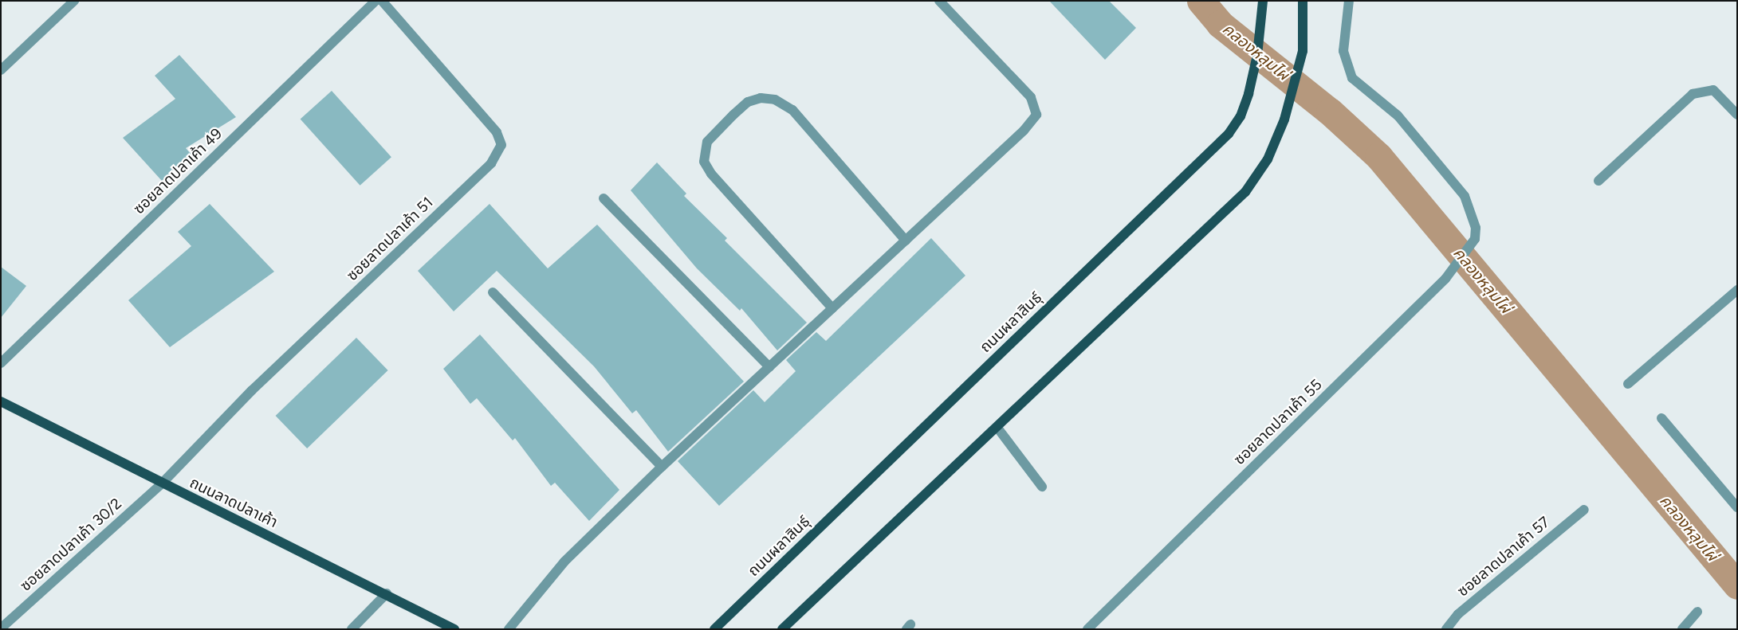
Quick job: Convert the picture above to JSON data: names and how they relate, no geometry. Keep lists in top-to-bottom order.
{
  "streets": {
    "main road": ["ถนนผลาสินธุ์", "ถนนลาดปลาเค้า"],
    "street": [
      "ซอยลาดปลาเค้า 49",
      "ซอยลาดปลาเค้า 51",
      "ซอยลาดปลาเค้า 55",
      "ซอยลาดปลาเค้า 30/2",
      "ซอยลาดปลาเค้า 57"
    ]
  },
  "crossings": [
    ["ซอยลาดปลาเค้า 51", "ถนนลาดปลาเค้า"],
    ["ซอยลาดปลาเค้า 51", "ซอยลาดปลาเค้า 30/2"],
    ["ถนนลาดปลาเค้า", "ซอยลาดปลาเค้า 30/2"]
  ],
  "water": ["คลองหลุมไผ่"]
}
